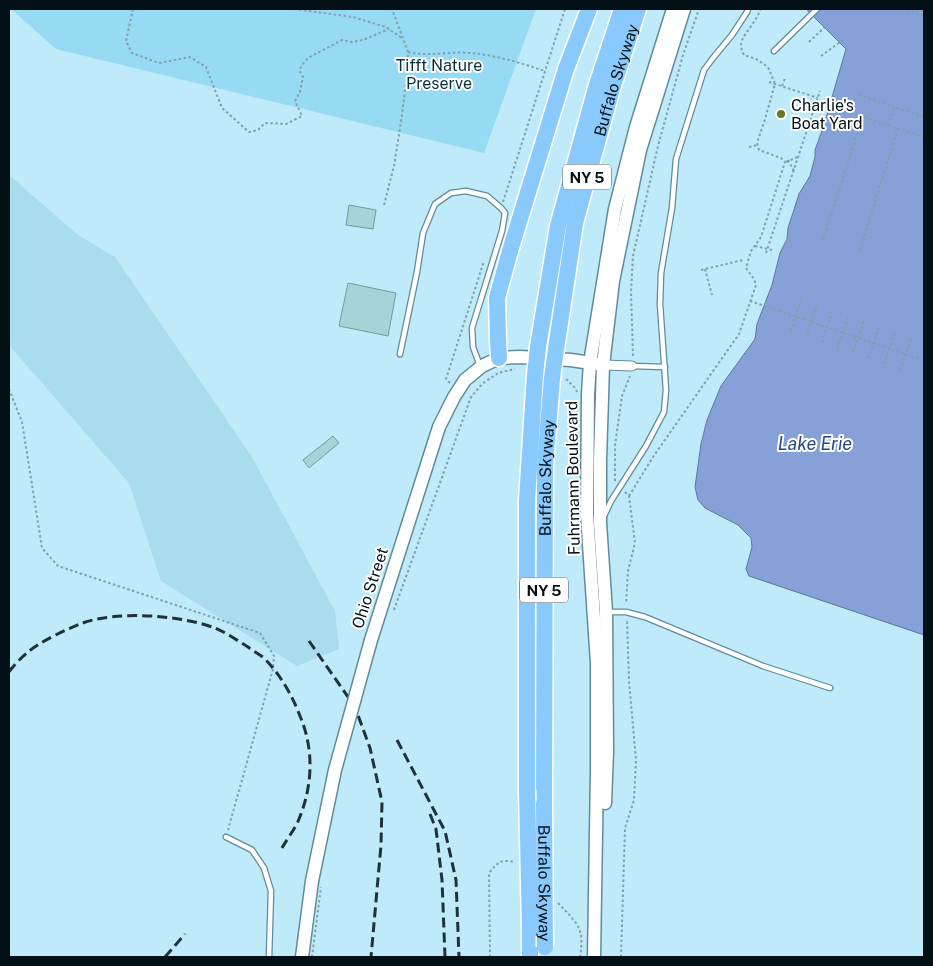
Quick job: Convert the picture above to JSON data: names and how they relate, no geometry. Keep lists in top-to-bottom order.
{
  "streets": {
    "highway": ["Buffalo Skyway", "NY 5"],
    "street": ["Fuhrmann Boulevard", "Ohio Street"]
  },
  "crossings": [
    ["Fuhrmann Boulevard", "Ohio Street"]
  ],
  "water": ["Lake Erie"],
  "parks": ["Tifft Nature Preserve"],
  "places": ["Charlie's Boat Yard"]
}
